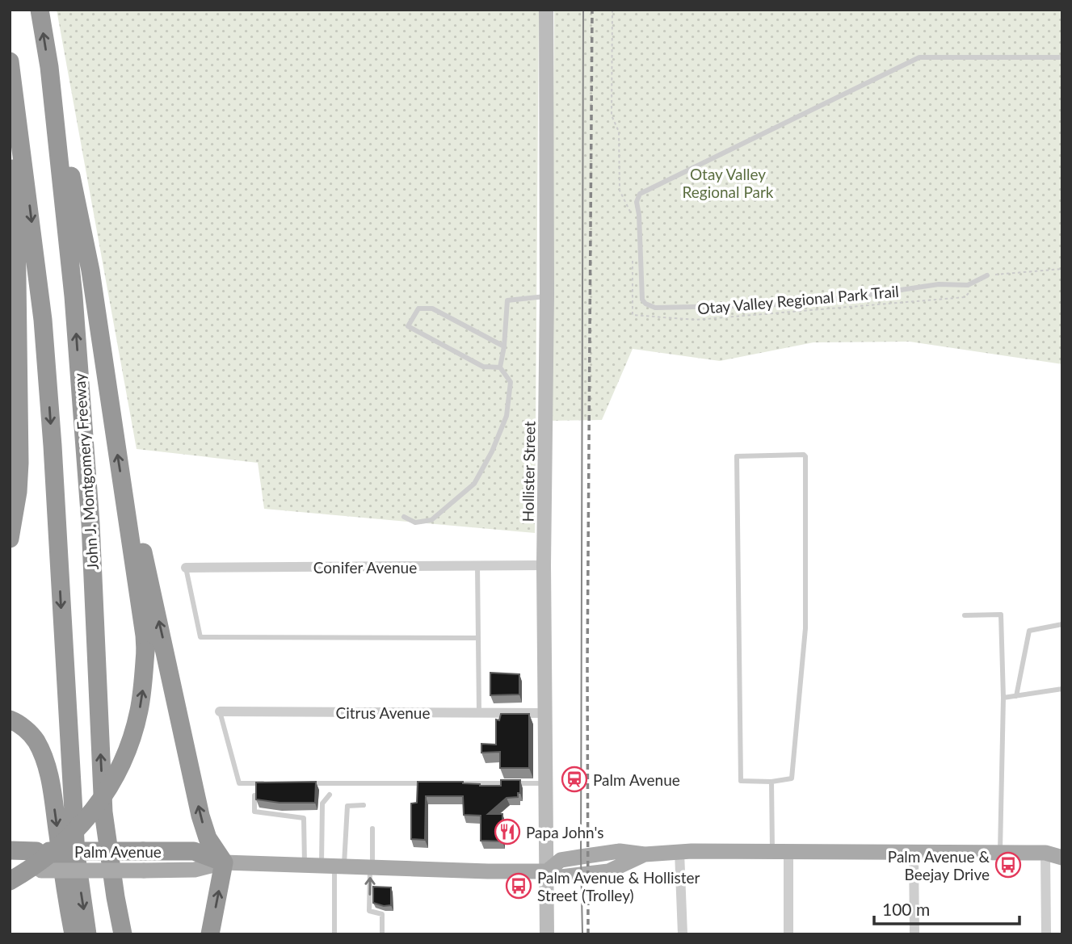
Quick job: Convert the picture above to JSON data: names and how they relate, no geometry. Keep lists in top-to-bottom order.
{
  "streets": {
    "highway": ["John J. Montgomery Freeway", "Palm Avenue"],
    "main road": ["Hollister Street"],
    "street": ["Conifer Avenue", "Citrus Avenue"],
    "path": ["Otay Valley Regional Park Trail"]
  },
  "crossings": [
    ["Hollister Street", "Conifer Avenue"],
    ["Hollister Street", "Citrus Avenue"],
    ["Hollister Street", "Palm Avenue"]
  ],
  "parks": ["Otay Valley Regional Park"],
  "places": {
    "station": ["Palm Avenue"],
    "restaurant": ["Papa John's"],
    "bus stop": ["Palm Avenue & Beejay Drive", "Palm Avenue & Hollister Street (Trolley)"]
  },
  "scale_bar": "100 m"
}
